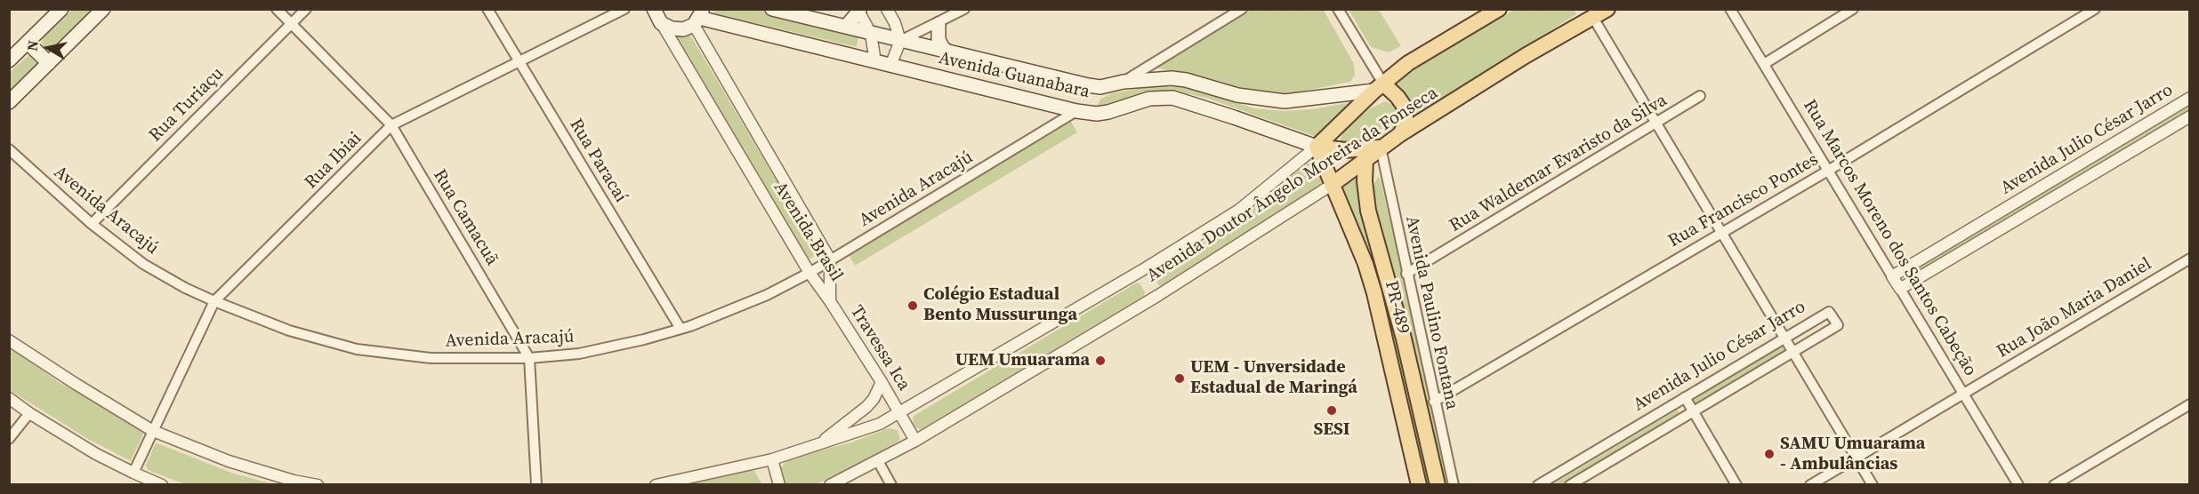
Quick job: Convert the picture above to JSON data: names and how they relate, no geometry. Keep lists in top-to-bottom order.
{
  "streets": {
    "main road": ["Avenida Guanabara", "Avenida Doutor Ângelo Moreira da Fonseca", "PR-489"],
    "street": [
      "Rua Turiaçu",
      "Avenida Julio César Jarro",
      "Rua Ibiai",
      "Rua Paracaí",
      "Rua Waldemar Evaristo da Silva",
      "Avenida Aracajú",
      "Rua Francisco Pontes",
      "Rua Camacuã",
      "Avenida Brasil",
      "Rua Marcos Moreno dos Santos Cabeção",
      "Rua João Maria Daniel",
      "Avenida Paulino Fontana",
      "Travessa Ica"
    ]
  },
  "crossings": [
    ["Avenida Guanabara", "Avenida Doutor Ângelo Moreira da Fonseca"],
    ["Avenida Guanabara", "Avenida Aracajú"],
    ["Avenida Guanabara", "Avenida Brasil"],
    ["Avenida Guanabara", "PR-489"],
    ["Rua Turiaçu", "Avenida Aracajú"],
    ["Rua Turiaçu", "Rua Camacuã"],
    ["Avenida Julio César Jarro", "Rua Marcos Moreno dos Santos Cabeção"],
    ["Rua Ibiai", "Rua Paracaí"],
    ["Rua Ibiai", "Avenida Aracajú"],
    ["Rua Ibiai", "Rua Camacuã"],
    ["Rua Paracaí", "Avenida Aracajú"],
    ["Rua Waldemar Evaristo da Silva", "Avenida Paulino Fontana"],
    ["Avenida Doutor Ângelo Moreira da Fonseca", "PR-489"],
    ["Avenida Doutor Ângelo Moreira da Fonseca", "Avenida Paulino Fontana"],
    ["Avenida Doutor Ângelo Moreira da Fonseca", "Travessa Ica"],
    ["Avenida Aracajú", "Rua Camacuã"],
    ["Avenida Aracajú", "Avenida Brasil"],
    ["Rua Francisco Pontes", "Rua Marcos Moreno dos Santos Cabeção"],
    ["Rua Francisco Pontes", "Avenida Paulino Fontana"],
    ["Avenida Brasil", "Travessa Ica"],
    ["Rua Marcos Moreno dos Santos Cabeção", "Rua João Maria Daniel"]
  ],
  "places": [
    "Colégio Estadual Bento Mussurunga",
    "UEM Umuarama",
    "UEM - Unversidade Estadual de Maringá",
    "SESI",
    "SAMU Umuarama - Ambulâncias"
  ],
  "north": "left"
}
